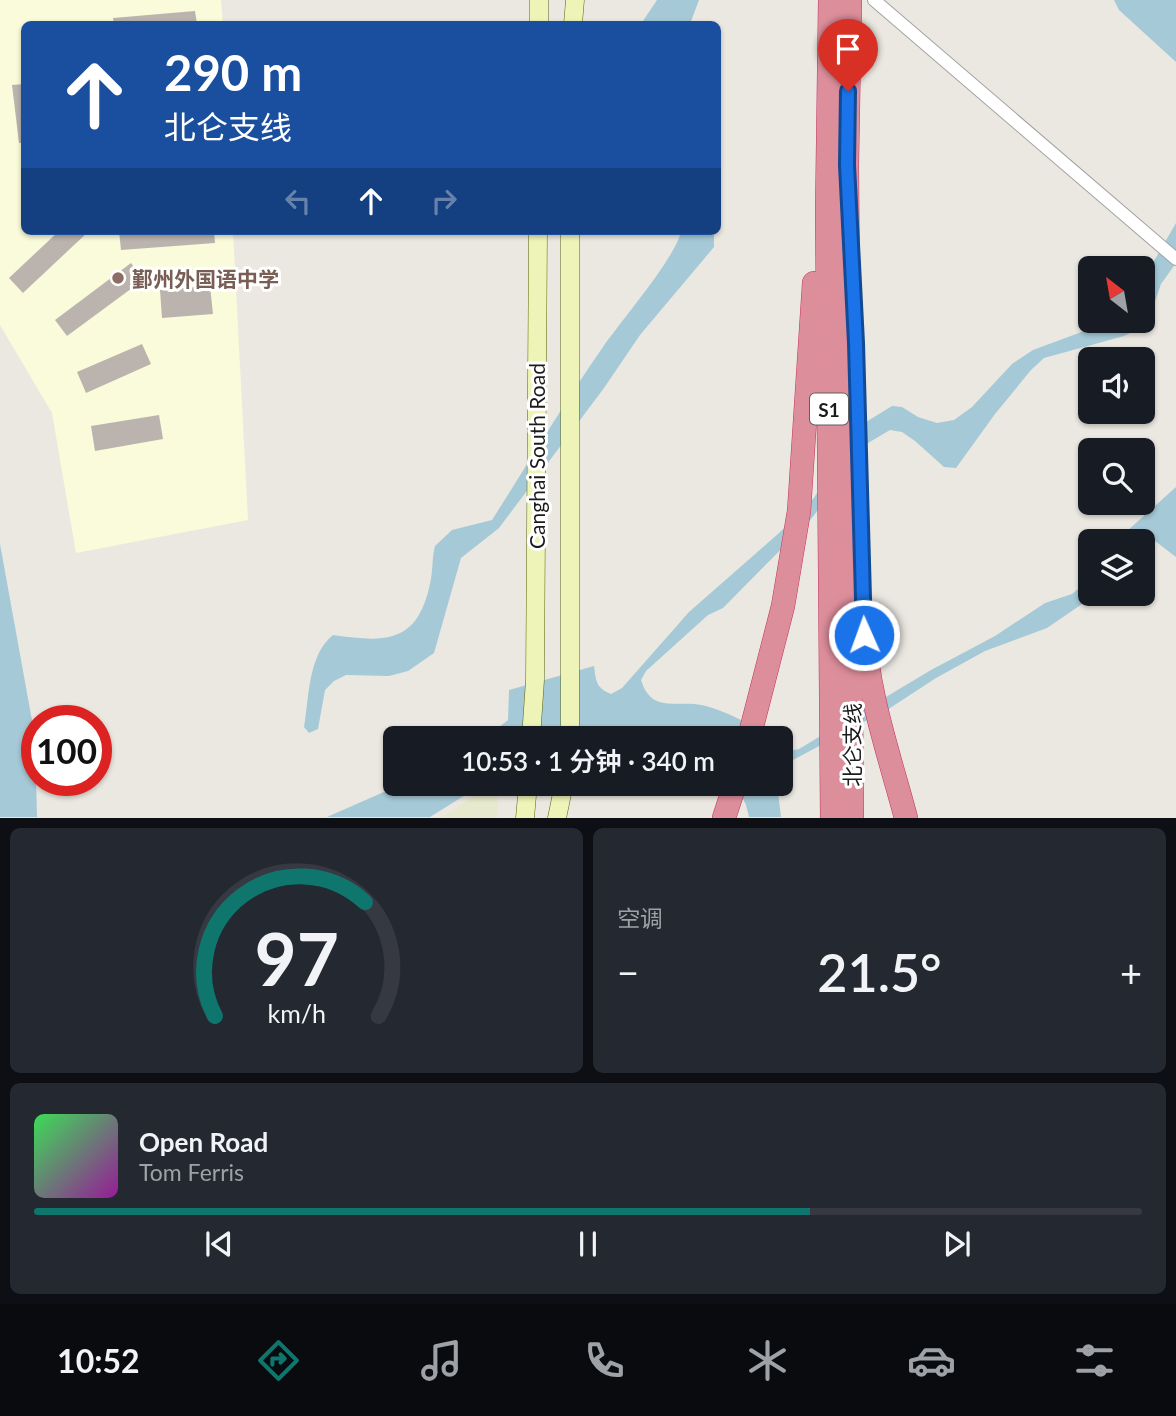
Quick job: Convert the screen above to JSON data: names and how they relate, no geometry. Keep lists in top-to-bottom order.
{
  "streets": {
    "highway": ["S1", "北仑支线"],
    "main road": ["Canghai South Road"]
  },
  "places": ["鄞州外国语中学"],
  "north": "top left",
  "page": {
    "turn": ["290 m", "北仑支线"],
    "limit": "100",
    "trip": "10:53 · 1 分钟 · 340 m",
    "tile": "空调",
    "heat": ["−", "21.5°", "+"],
    "song": ["Open Road", "Tom Ferris"],
    "tabs": "10:52",
    "gauge": ["97", "km/h"]
  }
}
